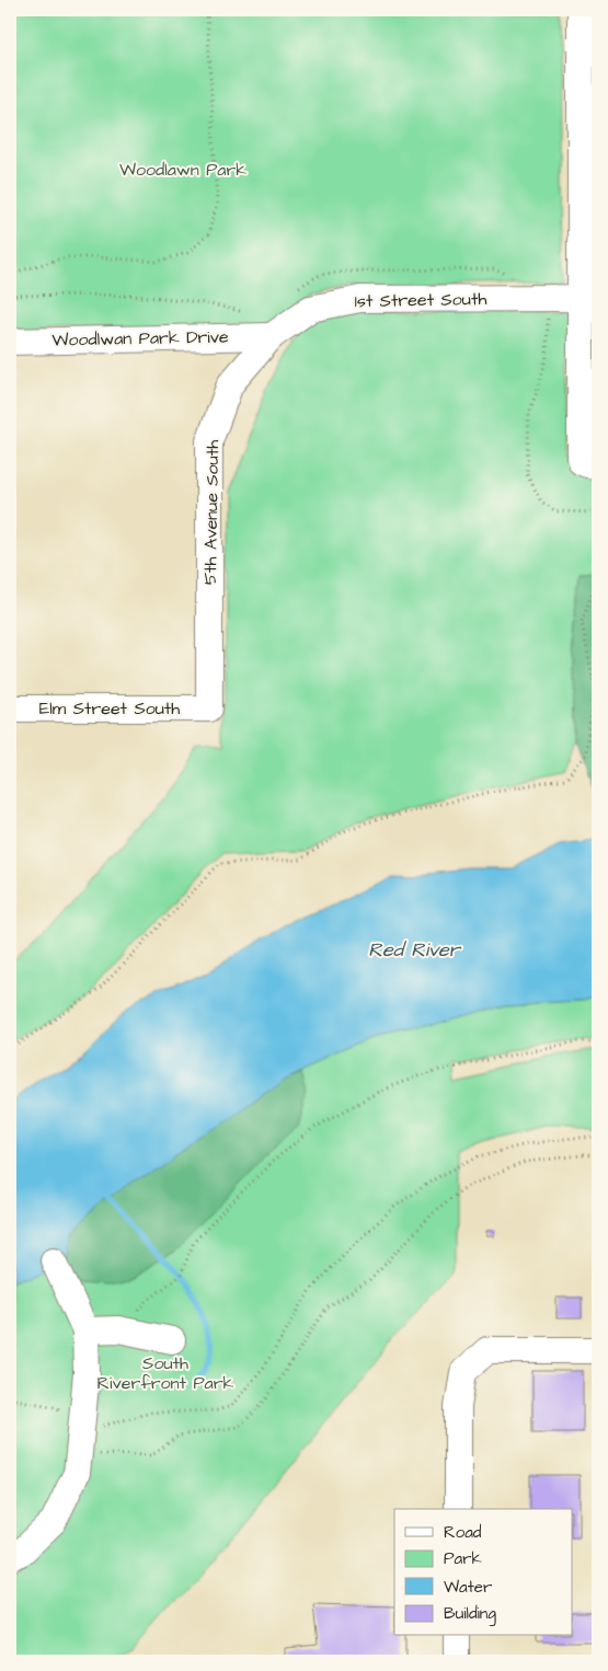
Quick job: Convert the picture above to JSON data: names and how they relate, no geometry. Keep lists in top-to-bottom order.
{
  "streets": {
    "street": [
      "1st Street South",
      "Woodlwan Park Drive",
      "5th Avenue South",
      "Elm Street South"
    ]
  },
  "crossings": [
    ["1st Street South", "Woodlwan Park Drive"],
    ["1st Street South", "5th Avenue South"],
    ["Woodlwan Park Drive", "5th Avenue South"],
    ["5th Avenue South", "Elm Street South"]
  ],
  "water": ["Red River"],
  "parks": ["Woodlawn Park", "South Riverfront Park"],
  "legend": [
    "Road",
    "Park",
    "Water",
    "Building"
  ]
}
